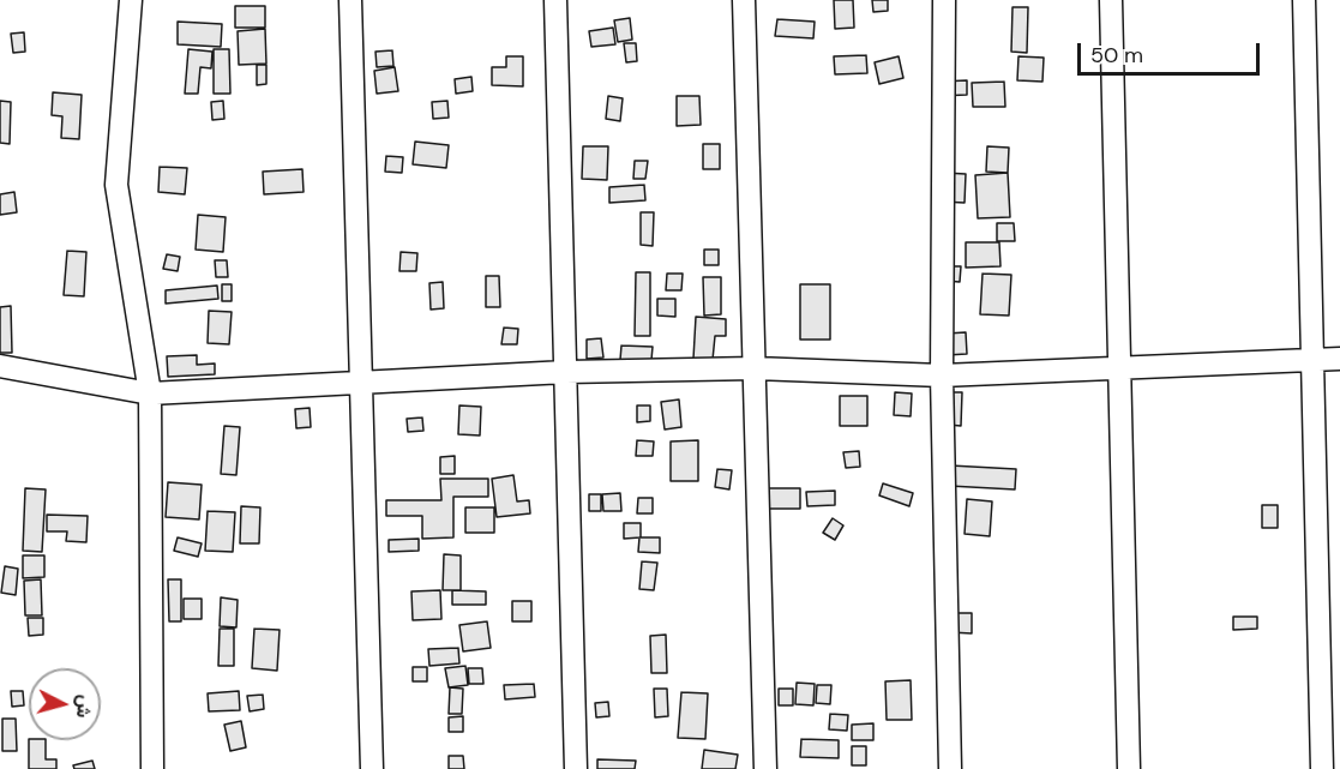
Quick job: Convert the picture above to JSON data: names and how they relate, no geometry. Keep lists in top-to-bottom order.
{
  "scale_bar": "50 m",
  "north": "right"
}
